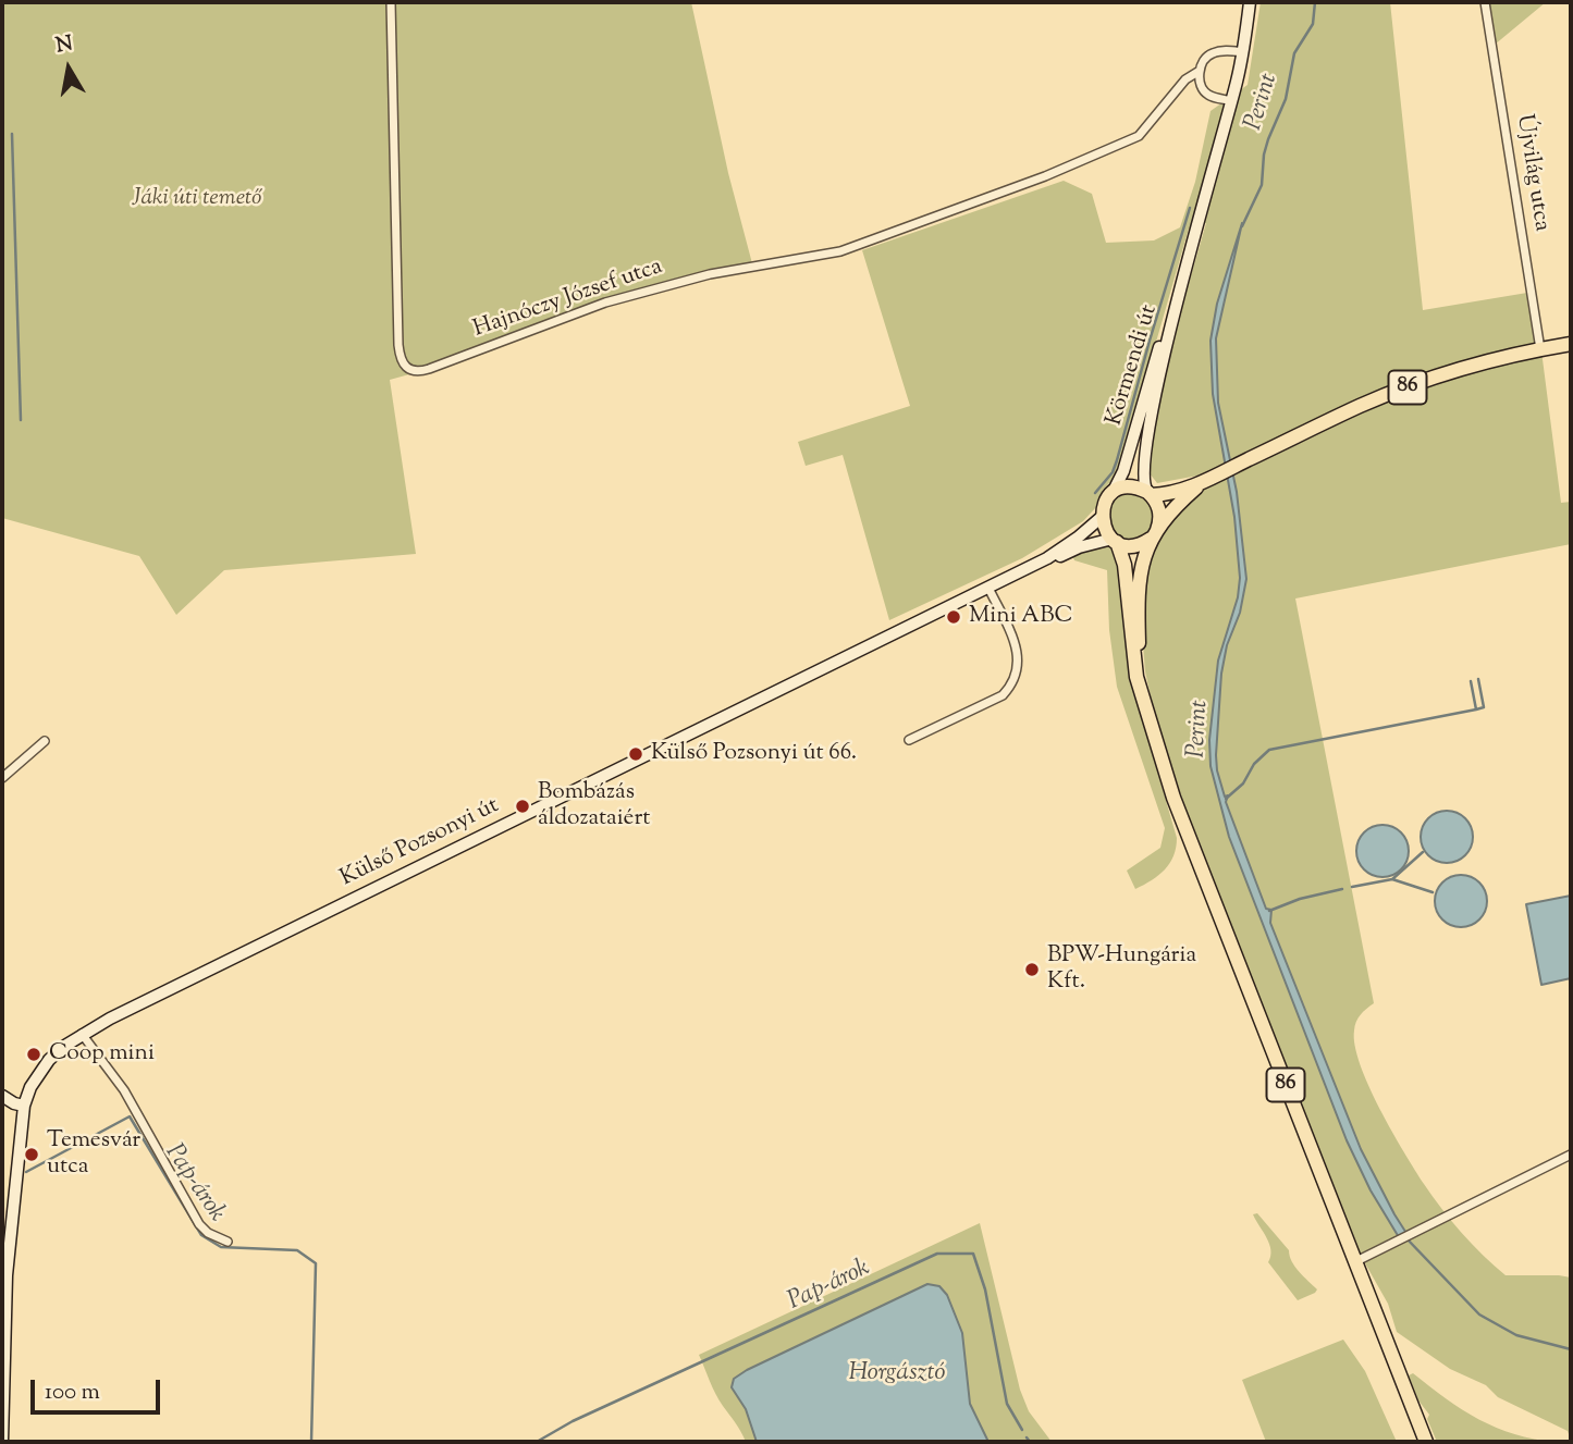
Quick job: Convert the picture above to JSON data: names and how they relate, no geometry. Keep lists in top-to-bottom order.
{
  "streets": {
    "main road": ["Körmendi út", "86", "Külső Pozsonyi út"],
    "street": ["Újvilág utca", "Hajnóczy József utca"]
  },
  "crossings": [
    ["Újvilág utca", "86"],
    ["Körmendi út", "86"]
  ],
  "water": ["Perint", "Pap-árok", "Horgásztó"],
  "parks": ["Jáki úti temető"],
  "places": [
    "Mini ABC",
    "Külső Pozsonyi út 66.",
    "Bombázás áldozataiért",
    "BPW-Hungária Kft.",
    "Coop mini",
    "Temesvár utca"
  ],
  "scale_bar": "100 m",
  "north": "top"
}
